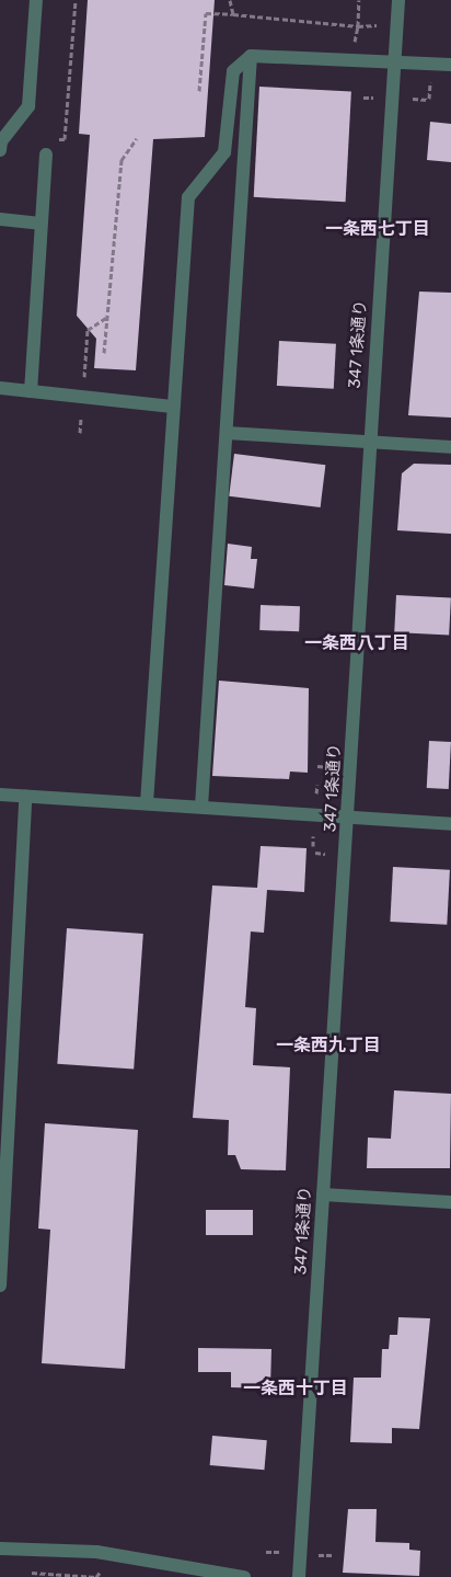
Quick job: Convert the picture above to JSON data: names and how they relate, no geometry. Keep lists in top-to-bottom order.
{
  "streets": {
    "street": ["347 1条通り"]
  },
  "districts": [
    "一条西七丁目",
    "一条西八丁目",
    "一条西九丁目",
    "一条西十丁目"
  ]
}
